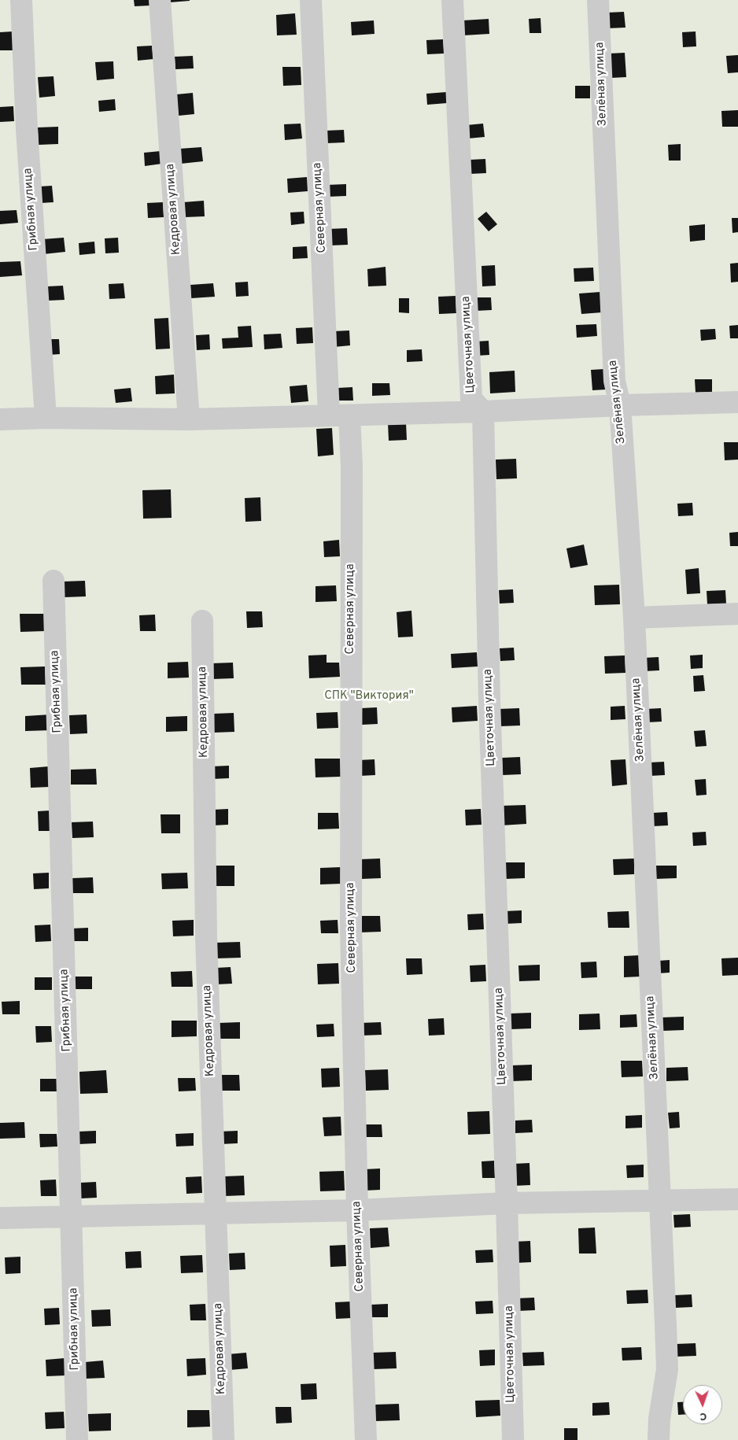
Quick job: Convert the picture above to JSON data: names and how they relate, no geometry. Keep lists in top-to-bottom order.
{
  "streets": {
    "street": [
      "Зелёная улица",
      "Северная улица",
      "Грибная улица",
      "Кедровая улица",
      "Цветочная улица"
    ]
  },
  "parks": ["СПК \"Виктория\""],
  "north": "bottom"
}
